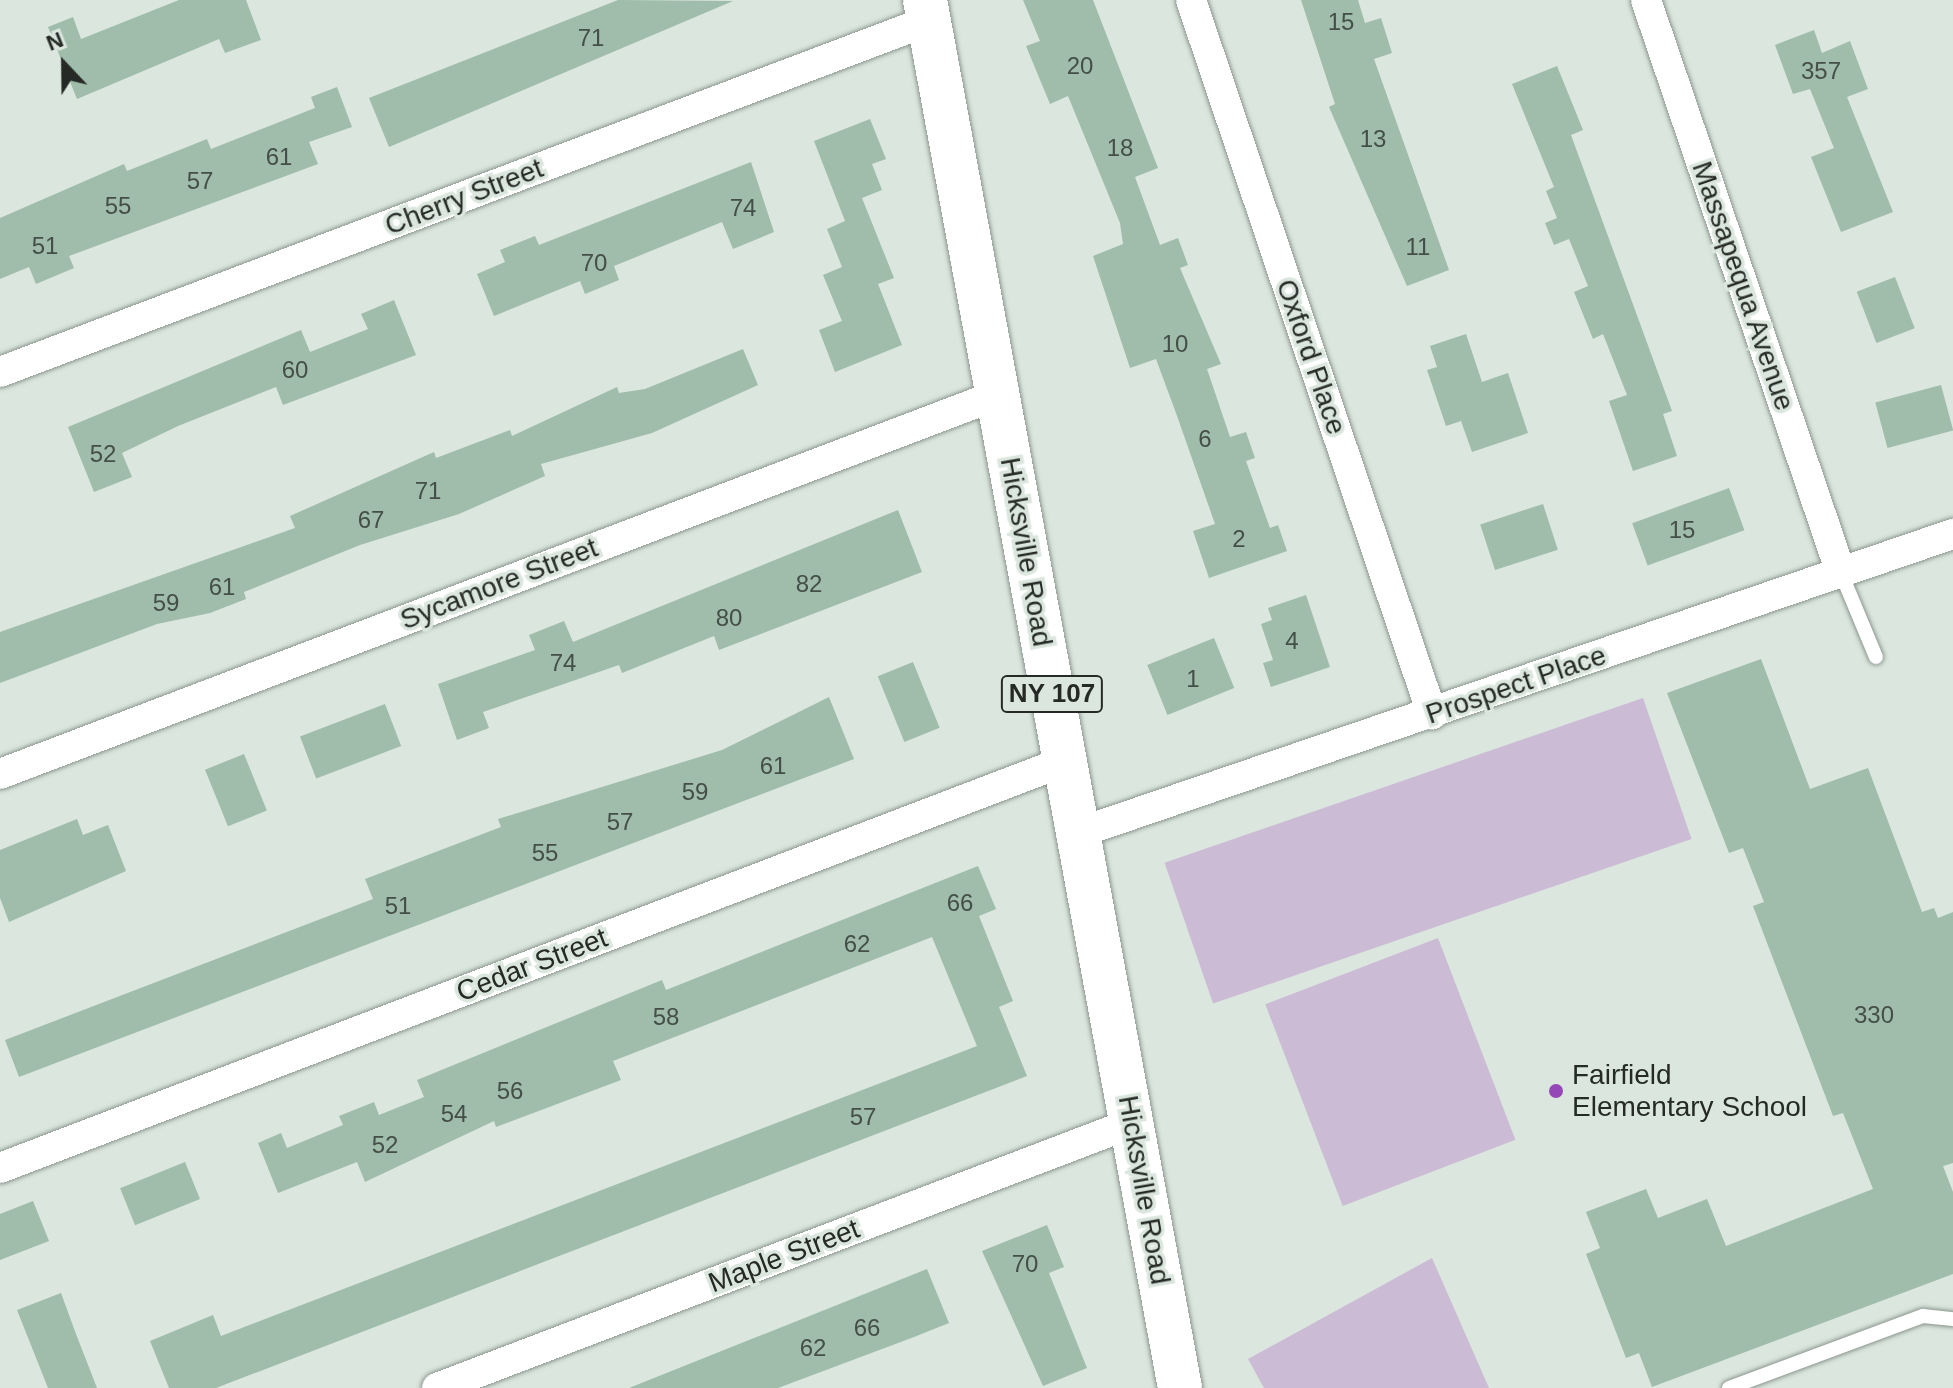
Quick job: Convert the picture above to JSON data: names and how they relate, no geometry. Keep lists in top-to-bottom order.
{
  "streets": {
    "main road": ["Hicksville Road", "NY 107"],
    "street": [
      "Cherry Street",
      "Massapequa Avenue",
      "Oxford Place",
      "Sycamore Street",
      "Prospect Place",
      "Cedar Street",
      "Maple Street"
    ]
  },
  "crossings": [
    ["Cherry Street", "Hicksville Road"],
    ["Massapequa Avenue", "Prospect Place"],
    ["Oxford Place", "Prospect Place"],
    ["Hicksville Road", "Sycamore Street"],
    ["Hicksville Road", "Prospect Place"],
    ["Hicksville Road", "Cedar Street"],
    ["Hicksville Road", "Maple Street"]
  ],
  "places": ["Fairfield Elementary School"],
  "house_numbers": [
    "15",
    "71",
    "20",
    "357",
    "13",
    "18",
    "61",
    "57",
    "55",
    "74",
    "51",
    "11",
    "70",
    "10",
    "60",
    "6",
    "52",
    "71",
    "67",
    "15",
    "2",
    "82",
    "61",
    "59",
    "80",
    "4",
    "74",
    "1",
    "61",
    "59",
    "57",
    "55",
    "66",
    "51",
    "62",
    "330",
    "58",
    "56",
    "54",
    "57",
    "52",
    "70",
    "66",
    "62"
  ],
  "north": "top"
}
